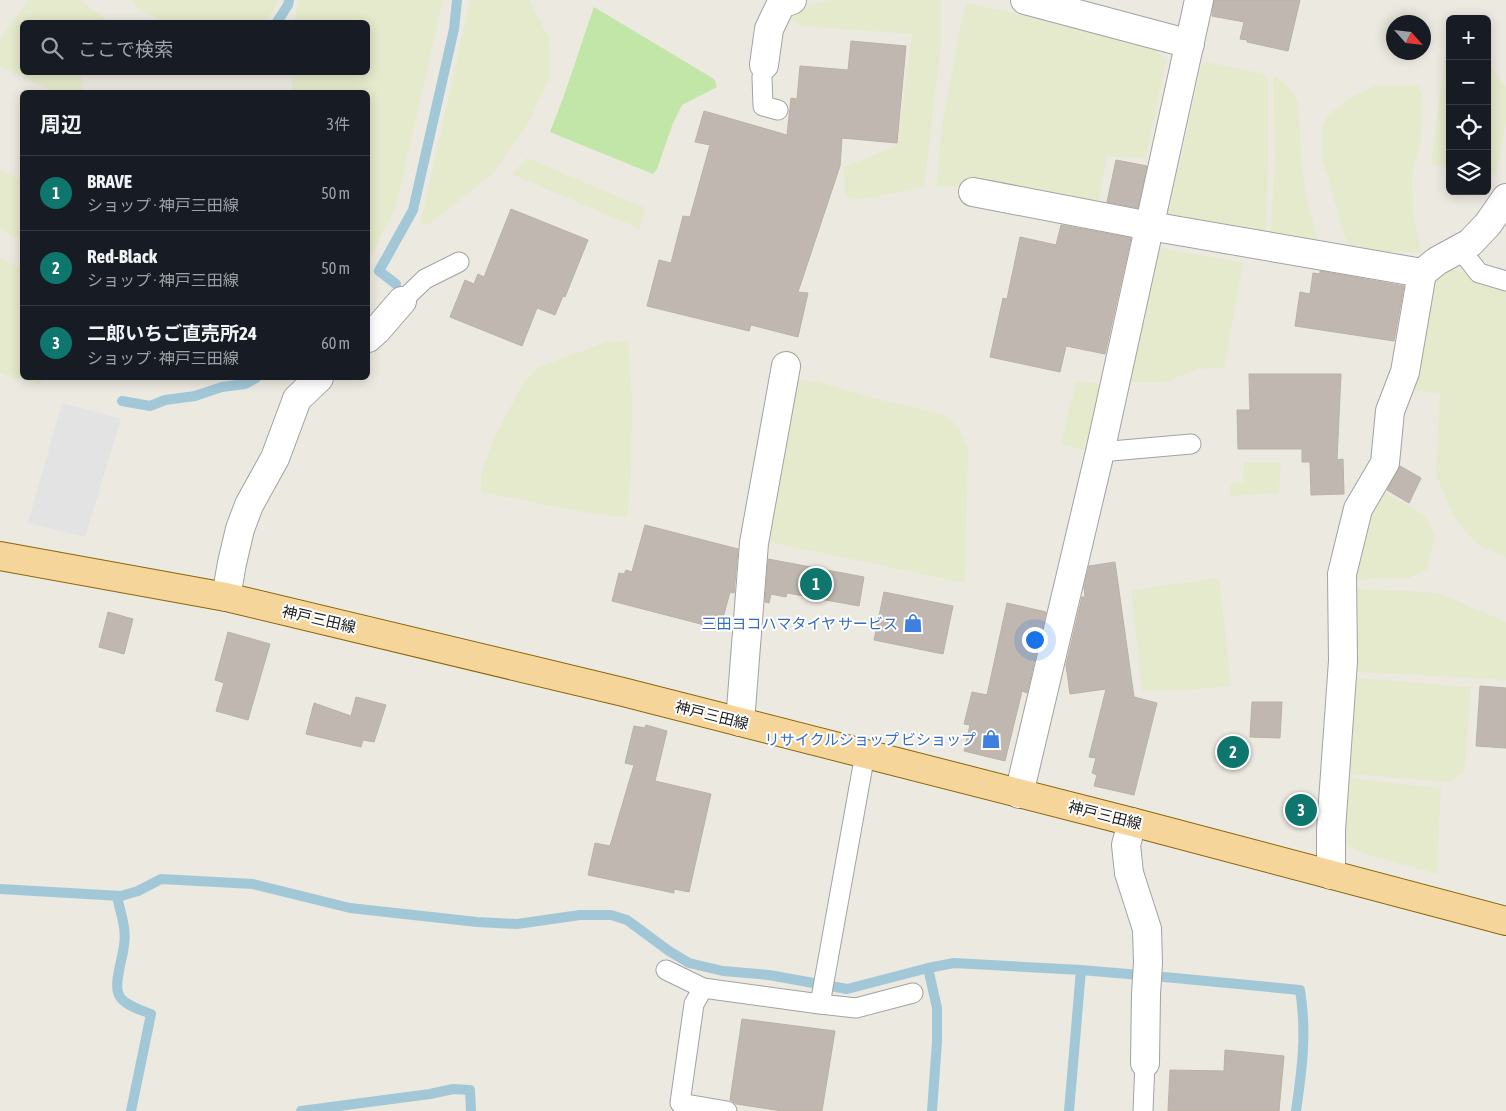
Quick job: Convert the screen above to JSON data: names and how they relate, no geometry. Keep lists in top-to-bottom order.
{
  "streets": {
    "main road": ["神戸三田線"]
  },
  "places": {
    "shop": ["三田ヨコハマタイヤ サービス", "リサイクルショップ ビショップ"]
  },
  "north": "bottom right",
  "page": {
    "map_buttons": ["+", "−"],
    "search": "ここで検索",
    "heading": ["周辺", "3件"],
    "list": [
      {
        "mark": "1",
        "name": "BRAVE",
        "note": "ショップ · 神戸三田線",
        "value": "50 m"
      },
      {
        "mark": "2",
        "name": "Red-Black",
        "note": "ショップ · 神戸三田線",
        "value": "50 m"
      },
      {
        "mark": "3",
        "name": "二郎いちご直売所24",
        "note": "ショップ · 神戸三田線",
        "value": "60 m"
      }
    ],
    "pins": ["1", "2", "3"]
  }
}
